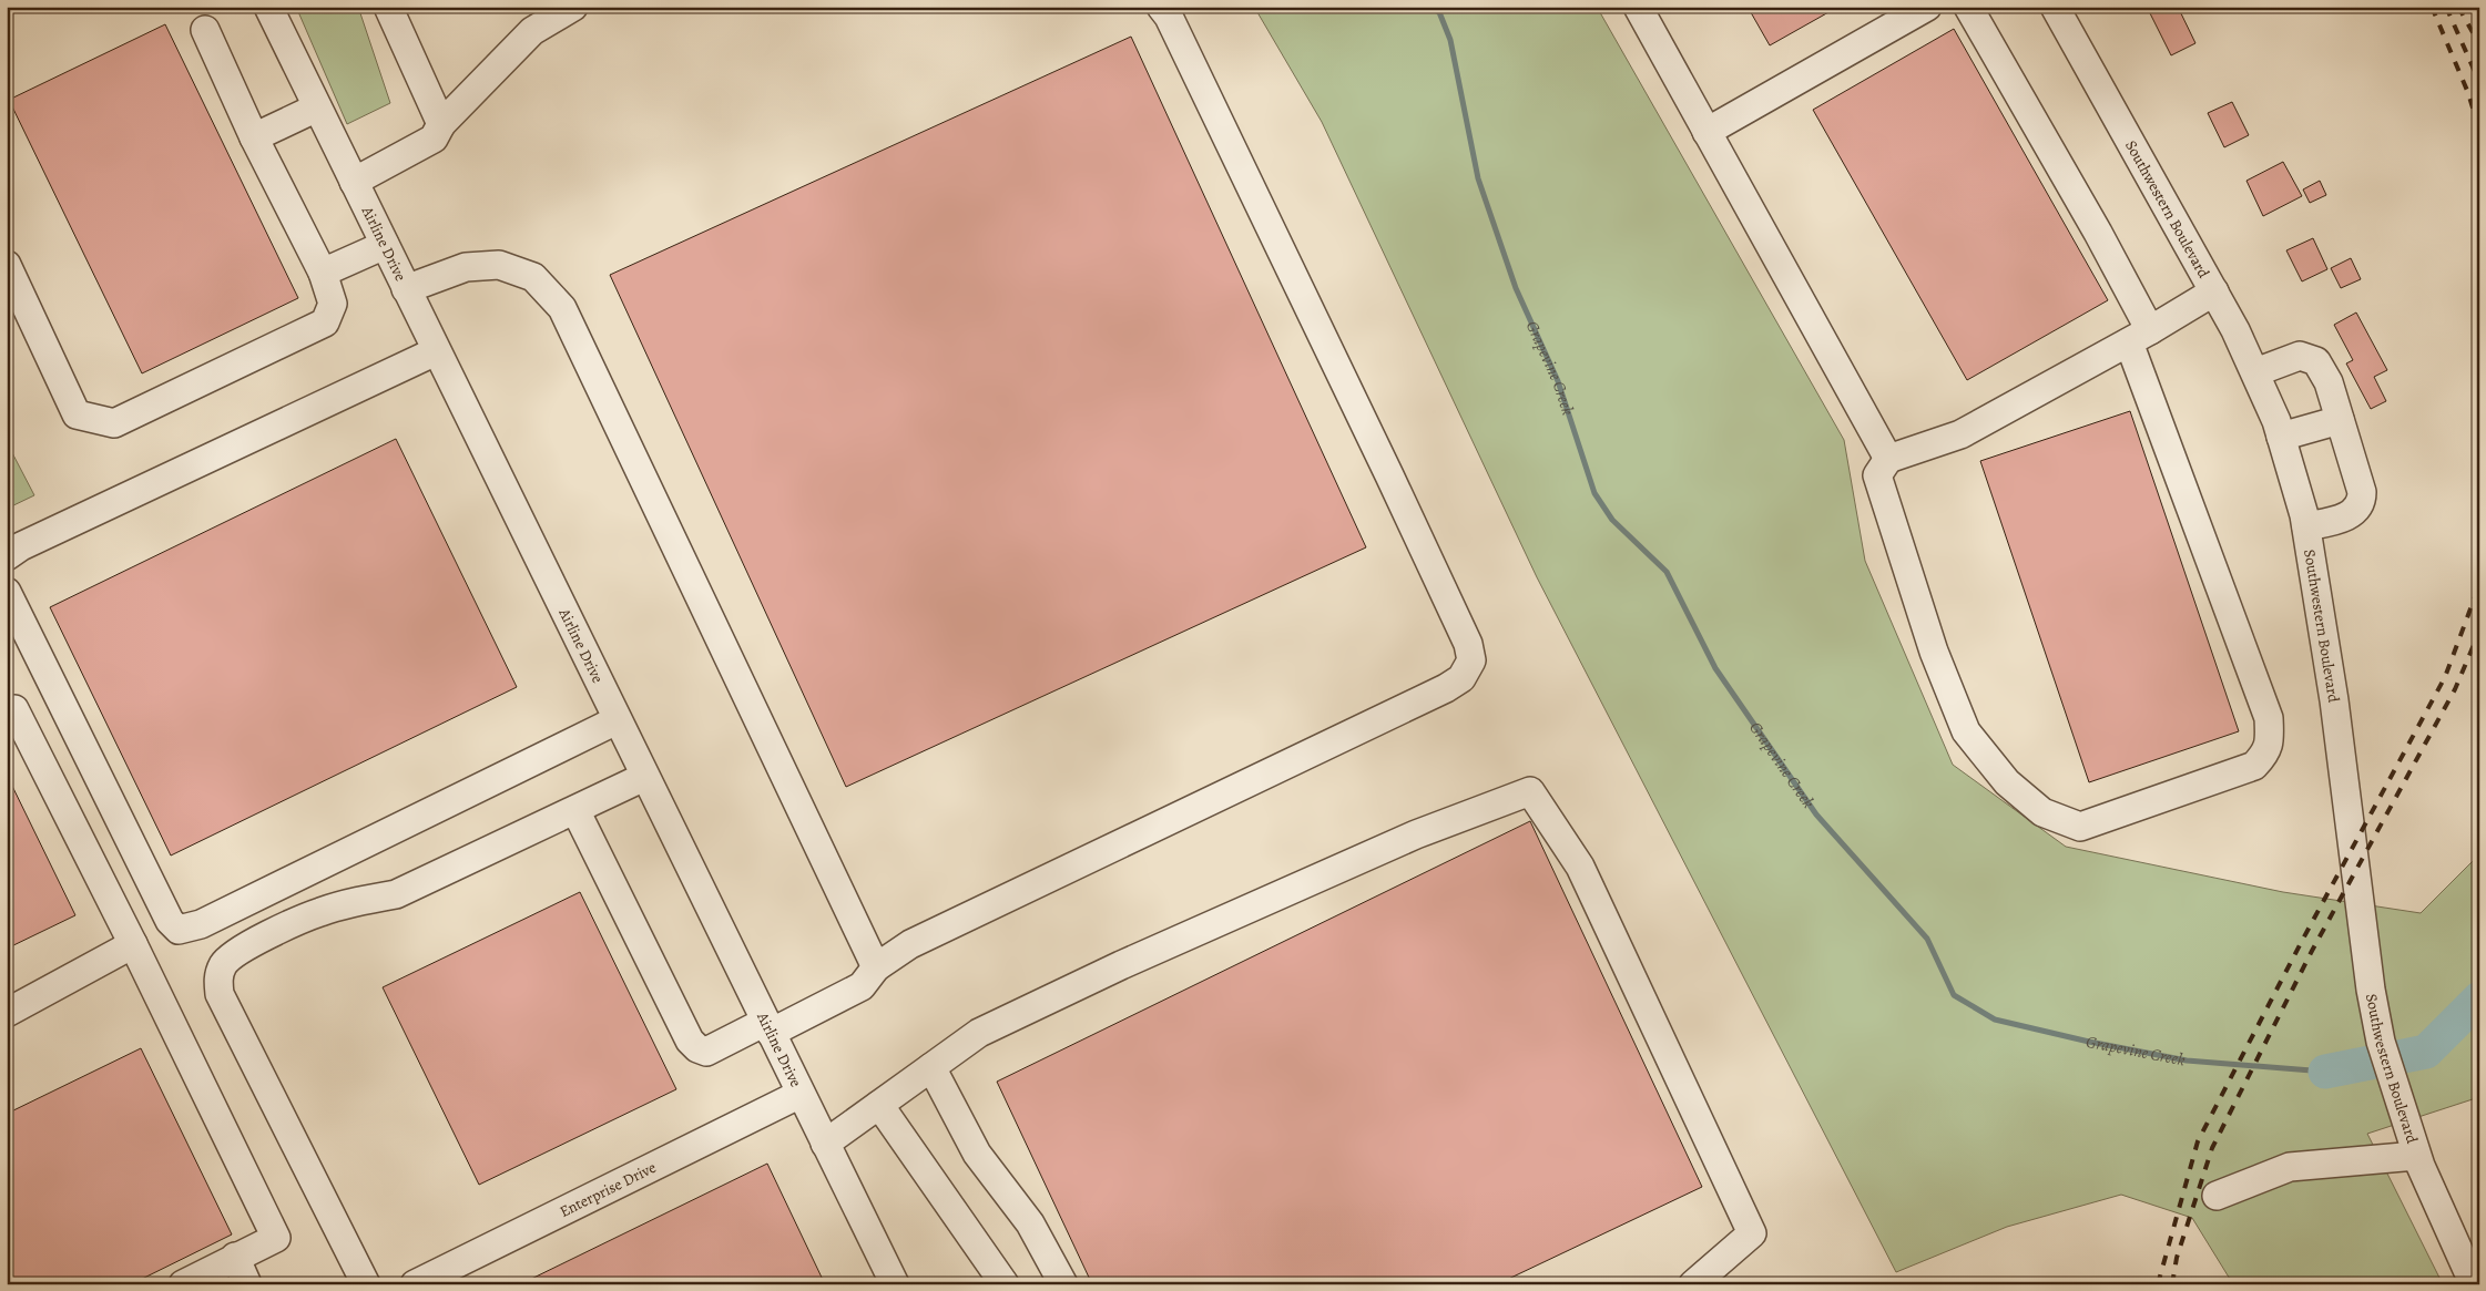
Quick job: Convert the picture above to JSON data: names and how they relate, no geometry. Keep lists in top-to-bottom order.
{
  "streets": {
    "street": ["Southwestern Boulevard", "Airline Drive", "Enterprise Drive"]
  },
  "crossings": [
    ["Airline Drive", "Enterprise Drive"]
  ],
  "water": ["Grapevine Creek"]
}
